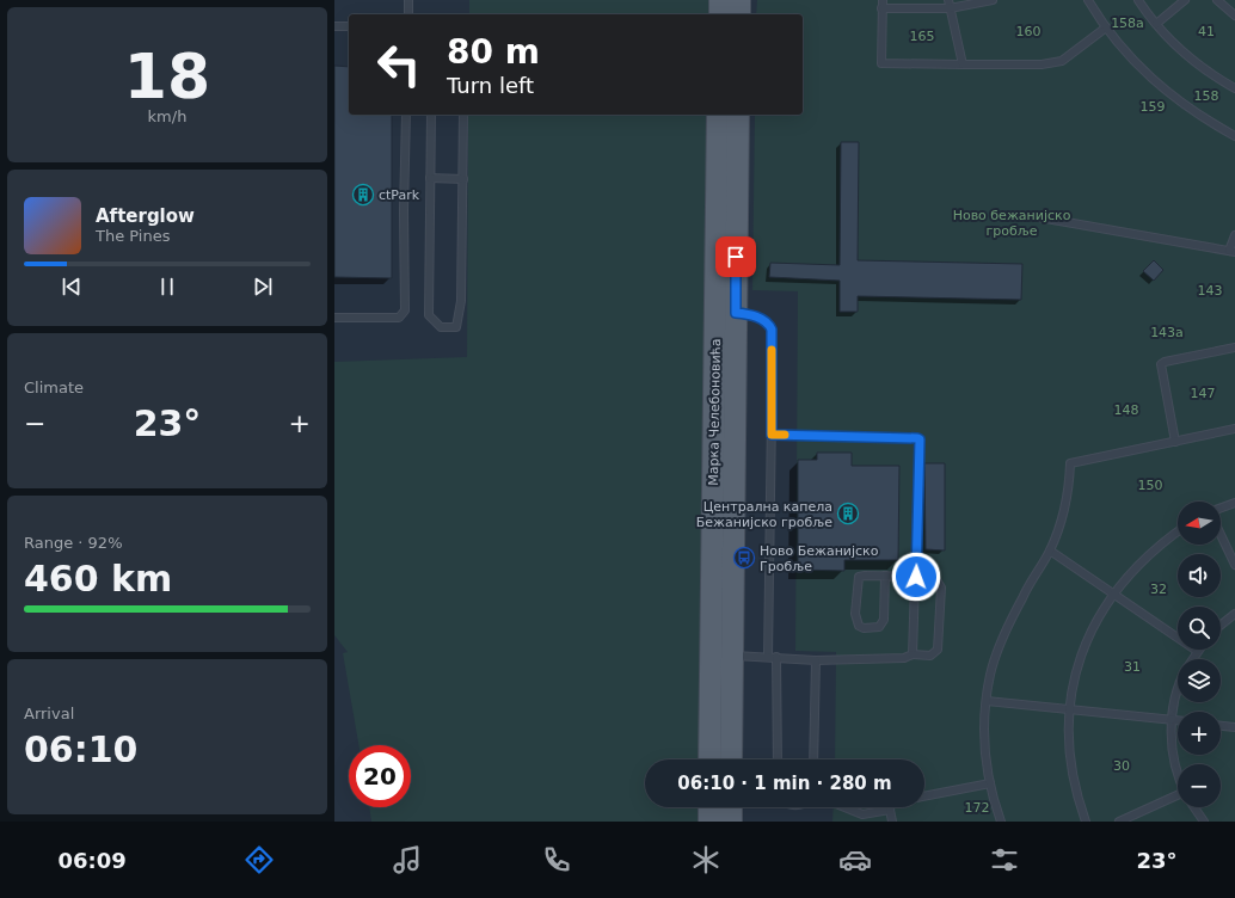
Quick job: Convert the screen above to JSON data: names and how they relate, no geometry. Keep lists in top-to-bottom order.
{
  "streets": {
    "main road": ["Марка Челебоновића"]
  },
  "parks": [
    "158a",
    "160",
    "41",
    "165",
    "158",
    "159",
    "Ново бежанијско гробље",
    "143",
    "143a",
    "147",
    "148",
    "150",
    "32",
    "31",
    "30",
    "172"
  ],
  "places": {
    "building": ["ctPark", "Централна капела Бежанијско гробље"],
    "bus stop": ["Ново Бежанијско Гробље"]
  },
  "north": "left",
  "page": {
    "tile": [
      ["18", "km/h"],
      "Climate",
      ["Range · 92%", "460 km"],
      ["Arrival", "06:10"]
    ],
    "turn": ["80 m", "Turn left"],
    "song": ["Afterglow", "The Pines"],
    "heat": ["−", "23°", "+"],
    "map_buttons": ["+", "−"],
    "limit": "20",
    "trip": "06:10 · 1 min · 280 m",
    "tabs": ["06:09", "23°"]
  }
}
